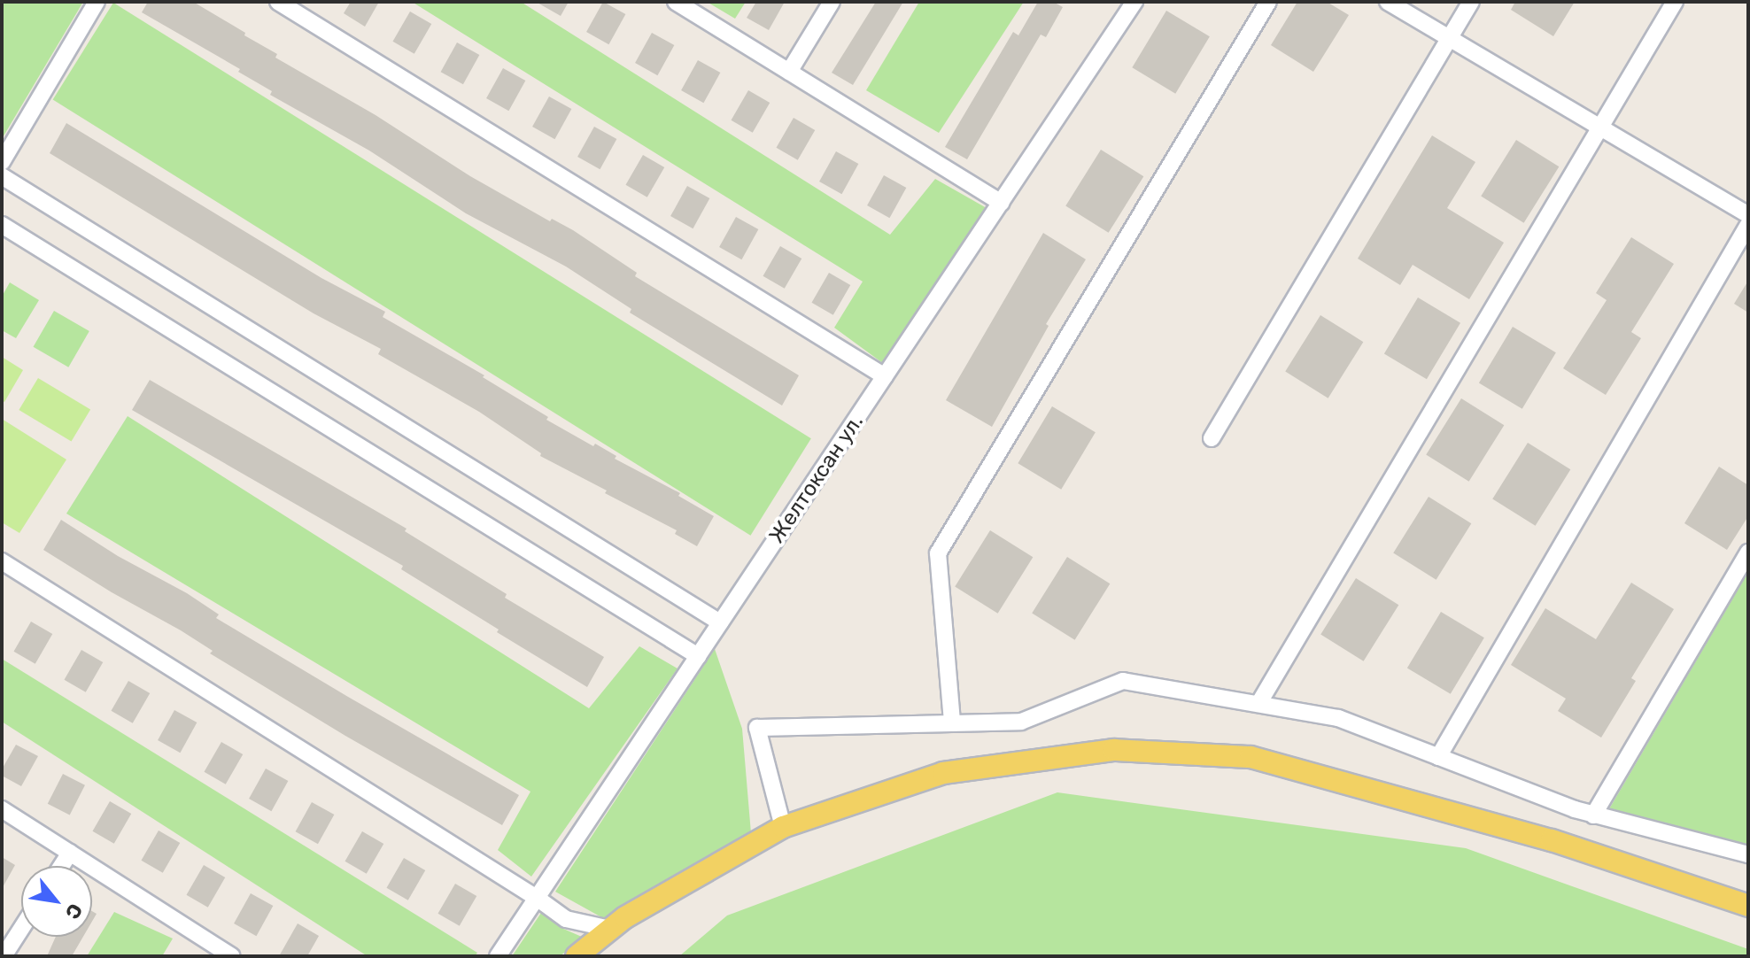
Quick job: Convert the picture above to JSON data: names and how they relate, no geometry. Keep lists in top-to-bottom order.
{
  "streets": {
    "street": ["Желтоксан ул."]
  },
  "north": "bottom right"
}
